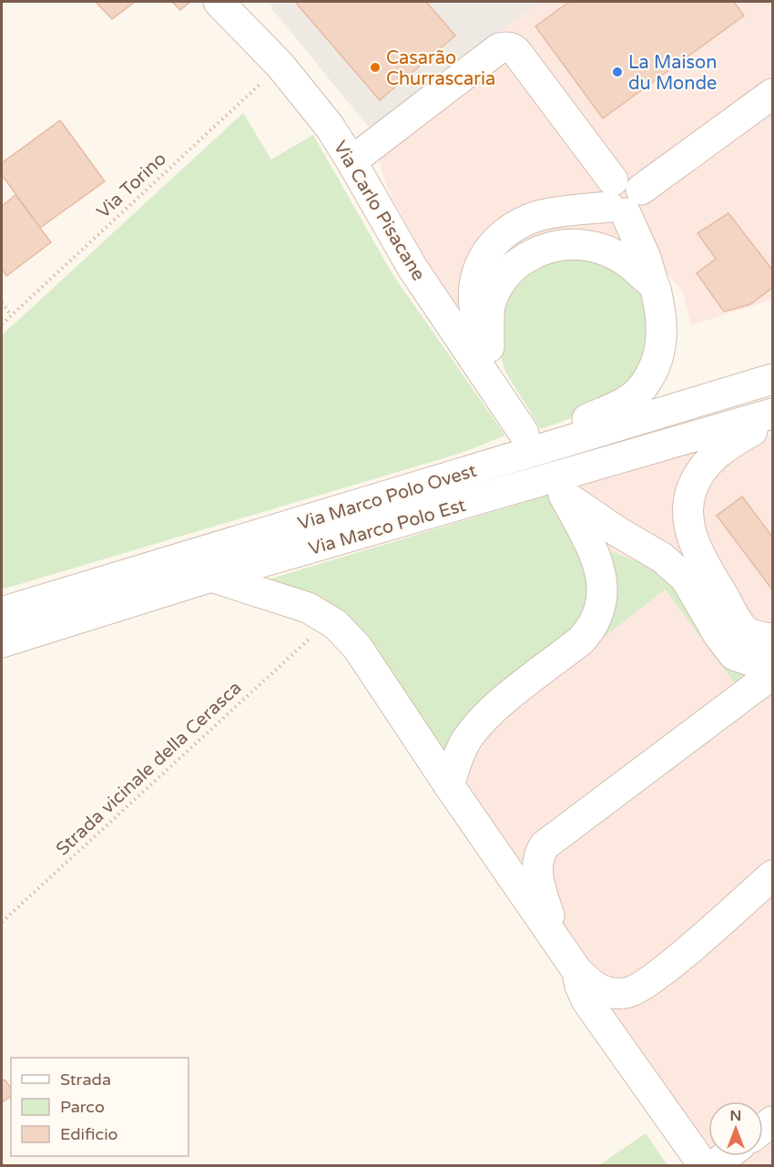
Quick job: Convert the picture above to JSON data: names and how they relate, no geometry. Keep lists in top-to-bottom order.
{
  "streets": {
    "street": ["Via Carlo Pisacane", "Via Marco Polo Ovest", "Via Marco Polo Est"],
    "path": ["Via Torino", "Strada vicinale della Cerasca"]
  },
  "crossings": [
    ["Via Torino", "Via Carlo Pisacane"]
  ],
  "places": ["Casarão Churrascaria", "La Maison du Monde"],
  "legend": ["Strada", "Parco", "Edificio"],
  "north": "top"
}
